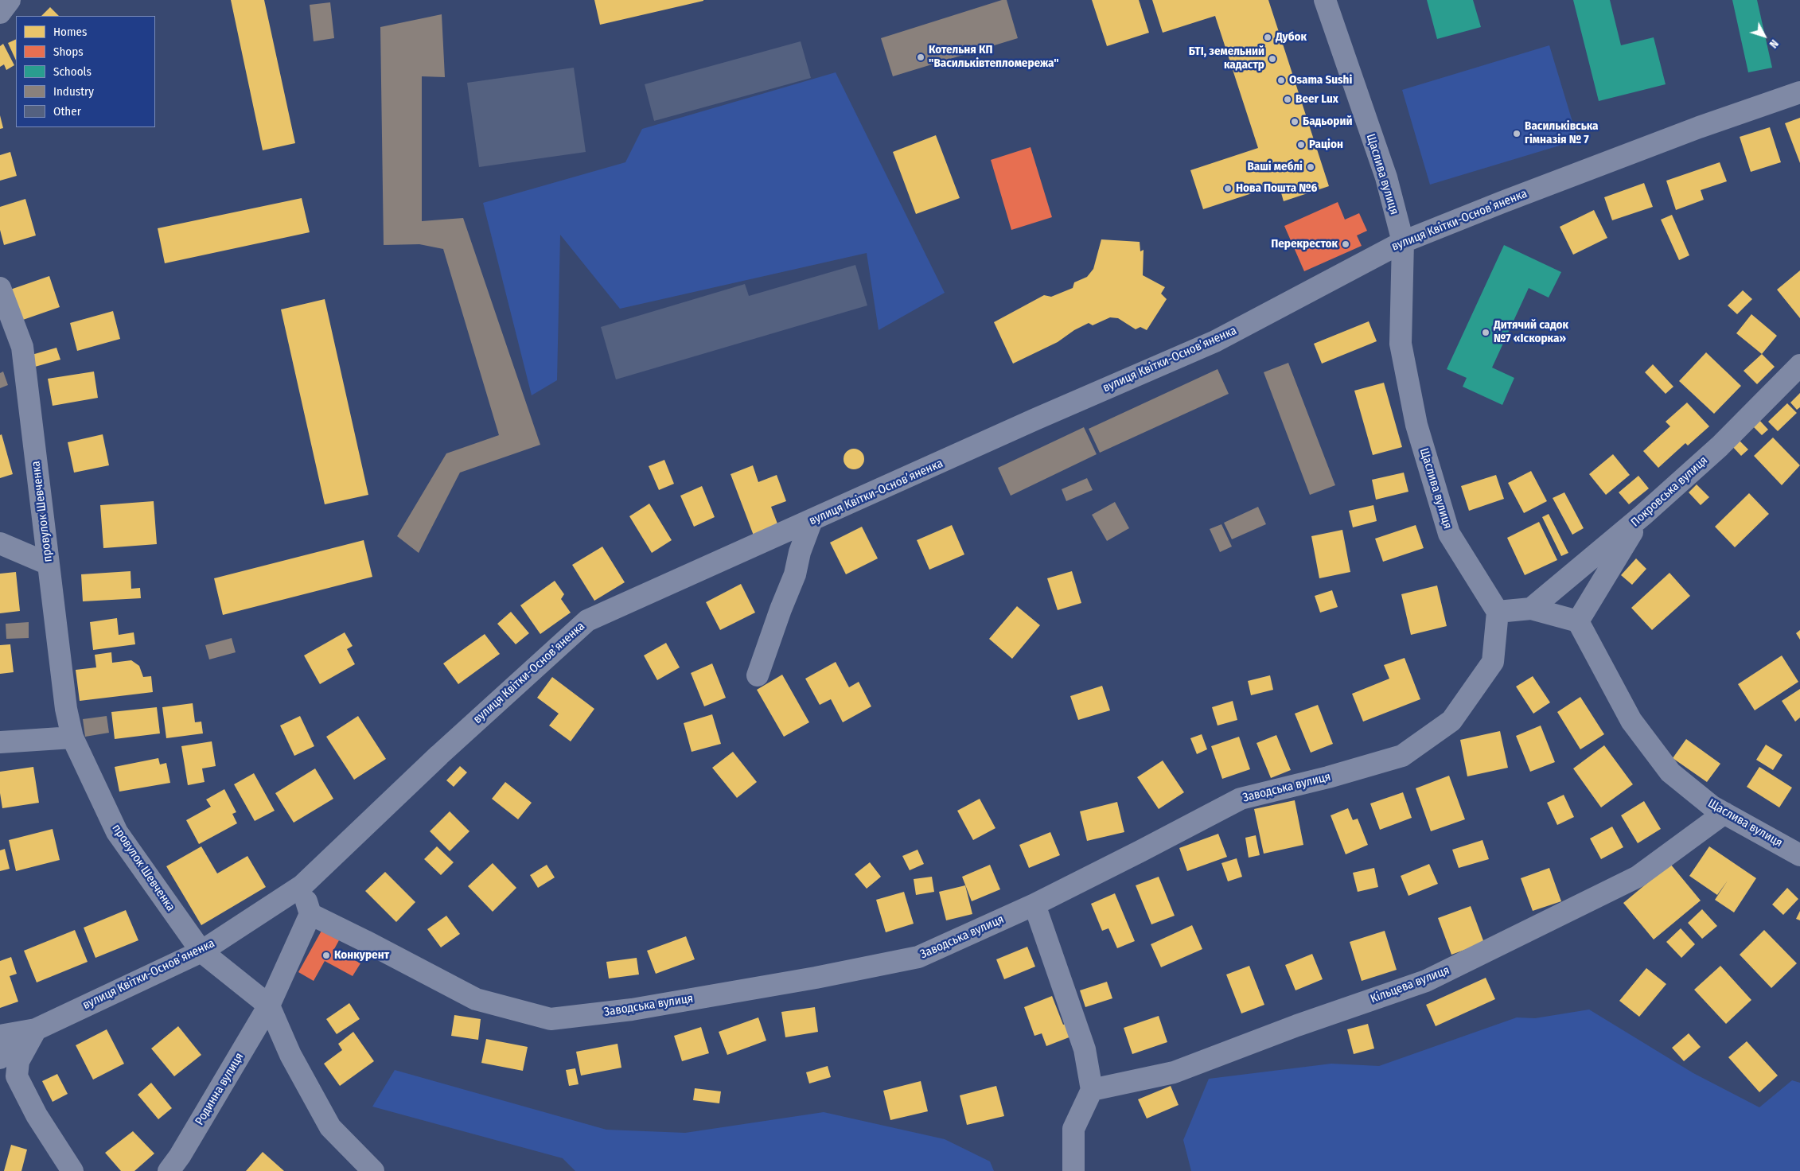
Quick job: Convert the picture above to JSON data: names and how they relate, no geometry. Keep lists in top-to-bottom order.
{
  "streets": {
    "street": [
      "Щаслива вулиця",
      "вулиця Квітки-Основʼяненка",
      "Покровська вулиця",
      "провулок Шевченка",
      "Заводська вулиця",
      "Кільцева вулиця",
      "Родинна вулиця"
    ]
  },
  "crossings": [
    ["Щаслива вулиця", "вулиця Квітки-Основʼяненка"],
    ["Щаслива вулиця", "Заводська вулиця"],
    ["Щаслива вулиця", "Кільцева вулиця"],
    ["вулиця Квітки-Основʼяненка", "провулок Шевченка"],
    ["провулок Шевченка", "Родинна вулиця"],
    ["Заводська вулиця", "Родинна вулиця"]
  ],
  "places": [
    "Дубок",
    "Котельня КП \"Васильківтепломережа\"",
    "БТІ, земельний кадастр",
    "Osama Sushi",
    "Beer Lux",
    "Бадьорий",
    "Васильківська гімназія № 7",
    "Раціон",
    "Ваші меблі",
    "Нова Пошта №6",
    "Перекресток",
    "Дитячий садок №7 «Іскорка»",
    "Конкурент"
  ],
  "legend": [
    "Homes",
    "Shops",
    "Schools",
    "Industry",
    "Other"
  ],
  "north": "bottom right"
}
